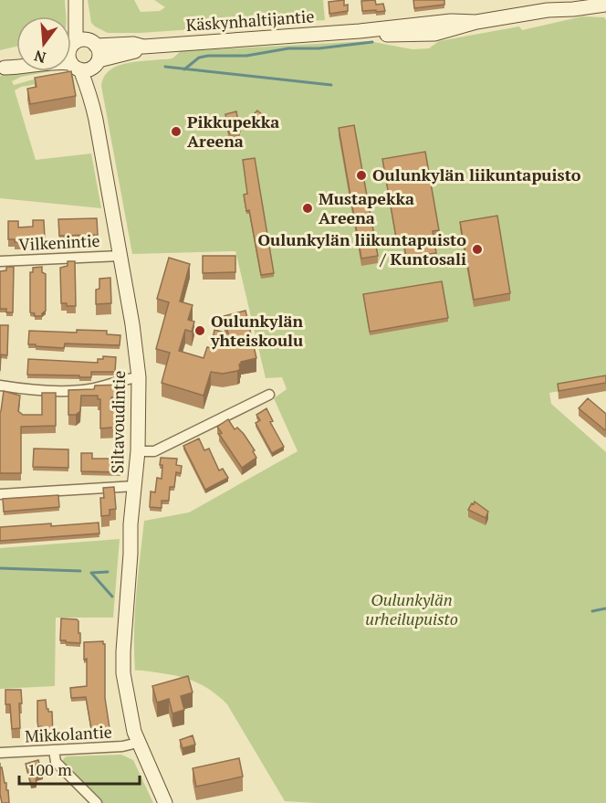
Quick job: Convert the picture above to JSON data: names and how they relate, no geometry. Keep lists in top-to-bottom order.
{
  "streets": {
    "main road": ["Käskynhaltijantie", "Siltavoudintie"],
    "street": ["Vilkenintie", "Mikkolantie"]
  },
  "crossings": [
    ["Käskynhaltijantie", "Siltavoudintie"],
    ["Vilkenintie", "Siltavoudintie"],
    ["Siltavoudintie", "Mikkolantie"]
  ],
  "parks": ["Oulunkylän urheilupuisto"],
  "places": [
    "Pikkupekka Areena",
    "Oulunkylän liikuntapuisto",
    "Mustapekka Areena",
    "Oulunkylän liikuntapuisto / Kuntosali",
    "Oulunkylän yhteiskoulu"
  ],
  "scale_bar": "100 m",
  "north": "bottom"
}
